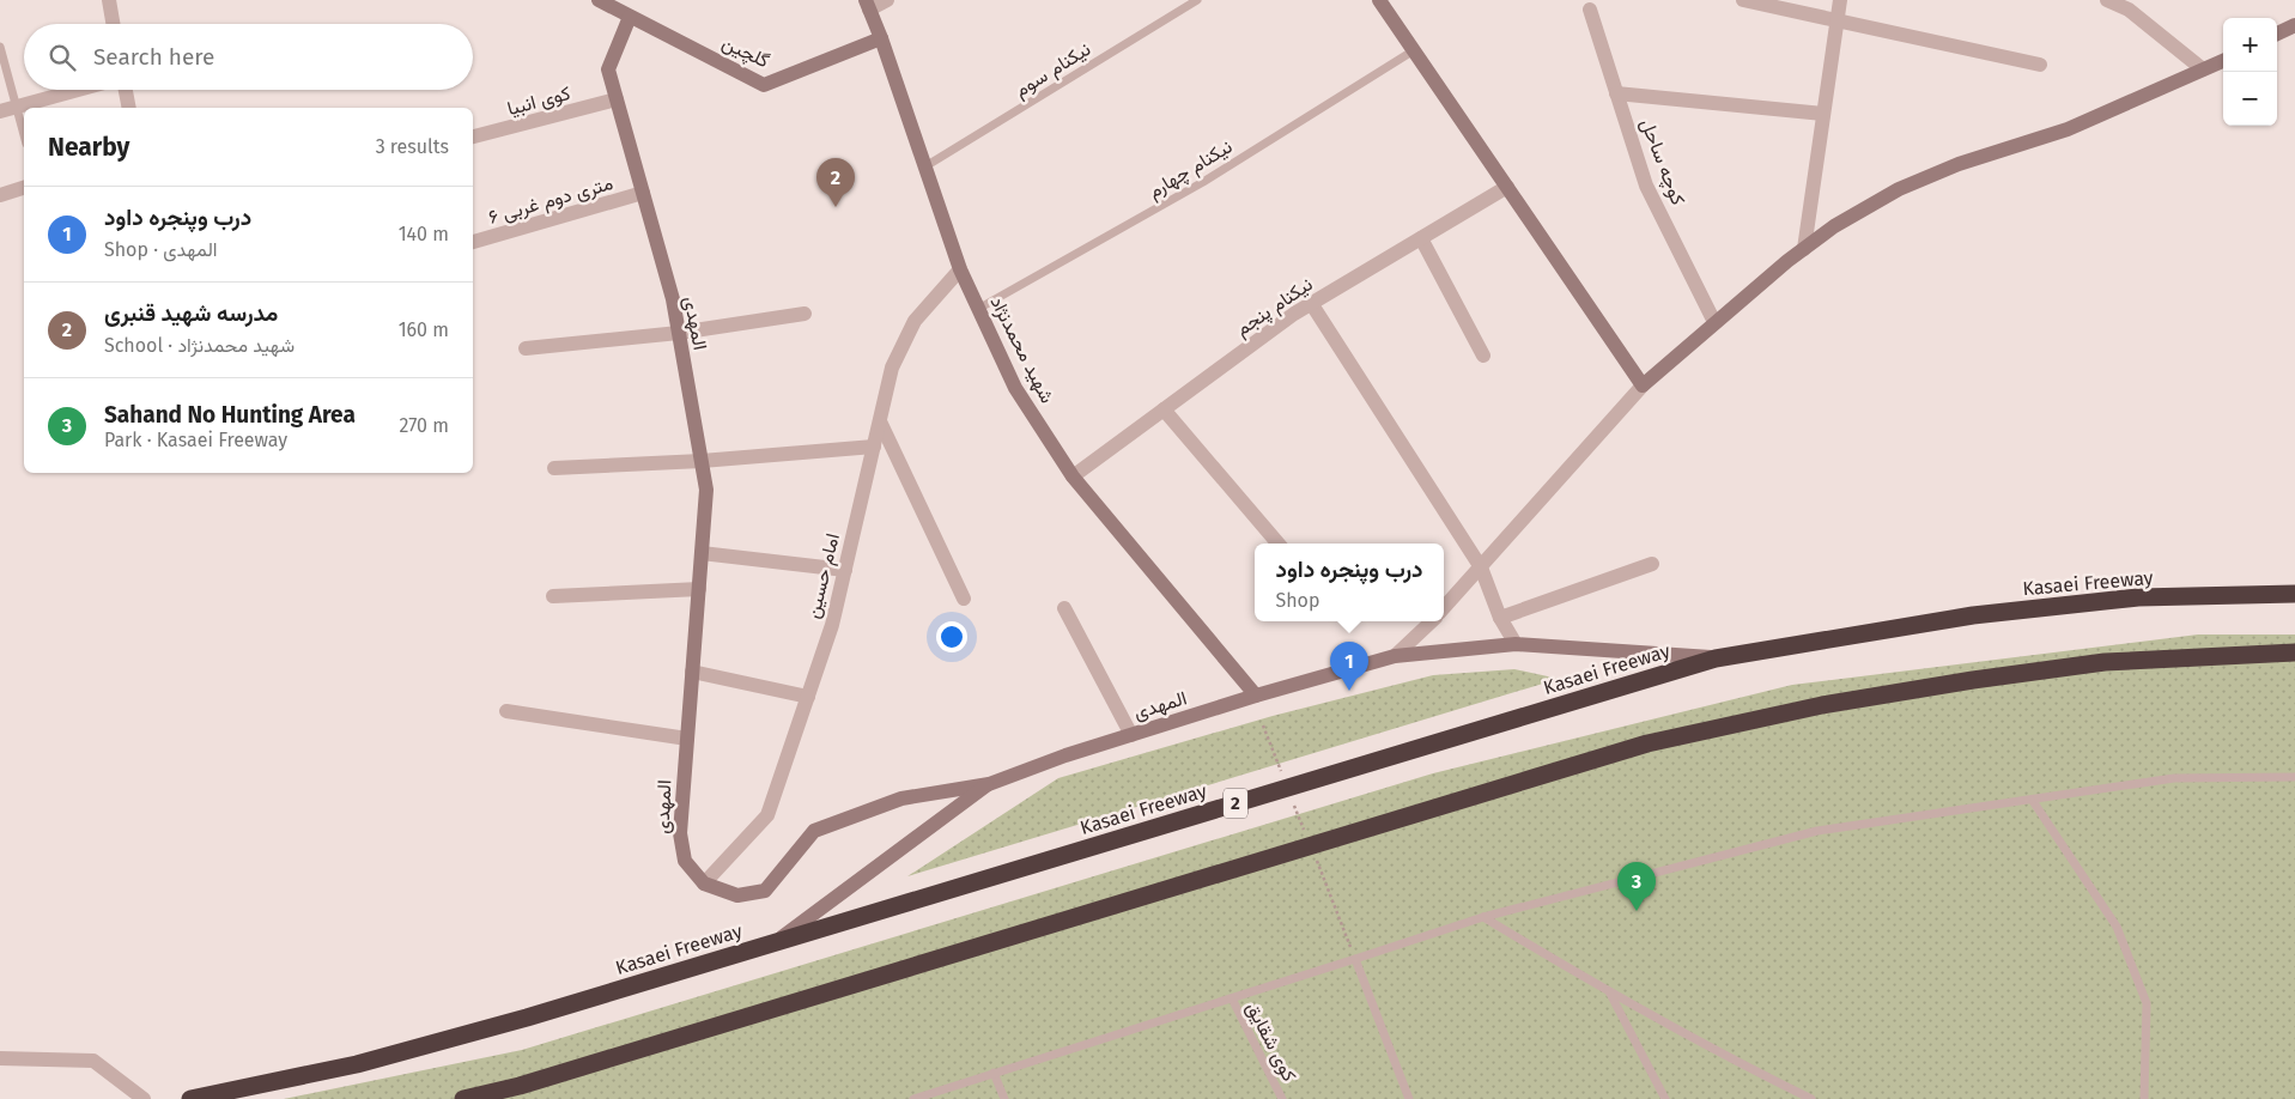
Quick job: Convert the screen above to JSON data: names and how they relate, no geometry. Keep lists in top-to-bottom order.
{
  "streets": {
    "highway": ["Kasaei Freeway", "2"],
    "street": [
      "گلچین",
      "کوی انبیا",
      "کوچه ساحل",
      "۶ متری دوم غربی",
      "نیکنام پنجم",
      "المهدی",
      "شهید محمدنژاد",
      "امام حسین"
    ],
    "lane": ["نیکنام سوم", "نیکنام چهارم", "کوی شقایق"]
  },
  "crossings": [
    ["گلچین", "المهدی"],
    ["گلچین", "شهید محمدنژاد"],
    ["نیکنام سوم", "شهید محمدنژاد"],
    ["کوی انبیا", "المهدی"],
    ["نیکنام چهارم", "شهید محمدنژاد"],
    ["۶ متری دوم غربی", "المهدی"],
    ["نیکنام پنجم", "شهید محمدنژاد"],
    ["المهدی", "شهید محمدنژاد"],
    ["المهدی", "امام حسین"],
    ["المهدی", "Kasaei Freeway"],
    ["شهید محمدنژاد", "امام حسین"]
  ],
  "page": {
    "map_buttons": ["+", "−"],
    "search": "Search here",
    "heading": ["Nearby", "3 results"],
    "pins": ["2", "1", "3"],
    "list": [
      {
        "mark": "1",
        "name": "درب وپنجره داود",
        "note": "Shop · المهدی",
        "value": "140 m"
      },
      {
        "mark": "2",
        "name": "مدرسه شهید قنبری",
        "note": "School · شهید محمدنژاد",
        "value": "160 m"
      },
      {
        "mark": "3",
        "name": "Sahand No Hunting Area",
        "note": "Park · Kasaei Freeway",
        "value": "270 m"
      }
    ],
    "popup": ["درب وپنجره داود", "Shop"]
  }
}
